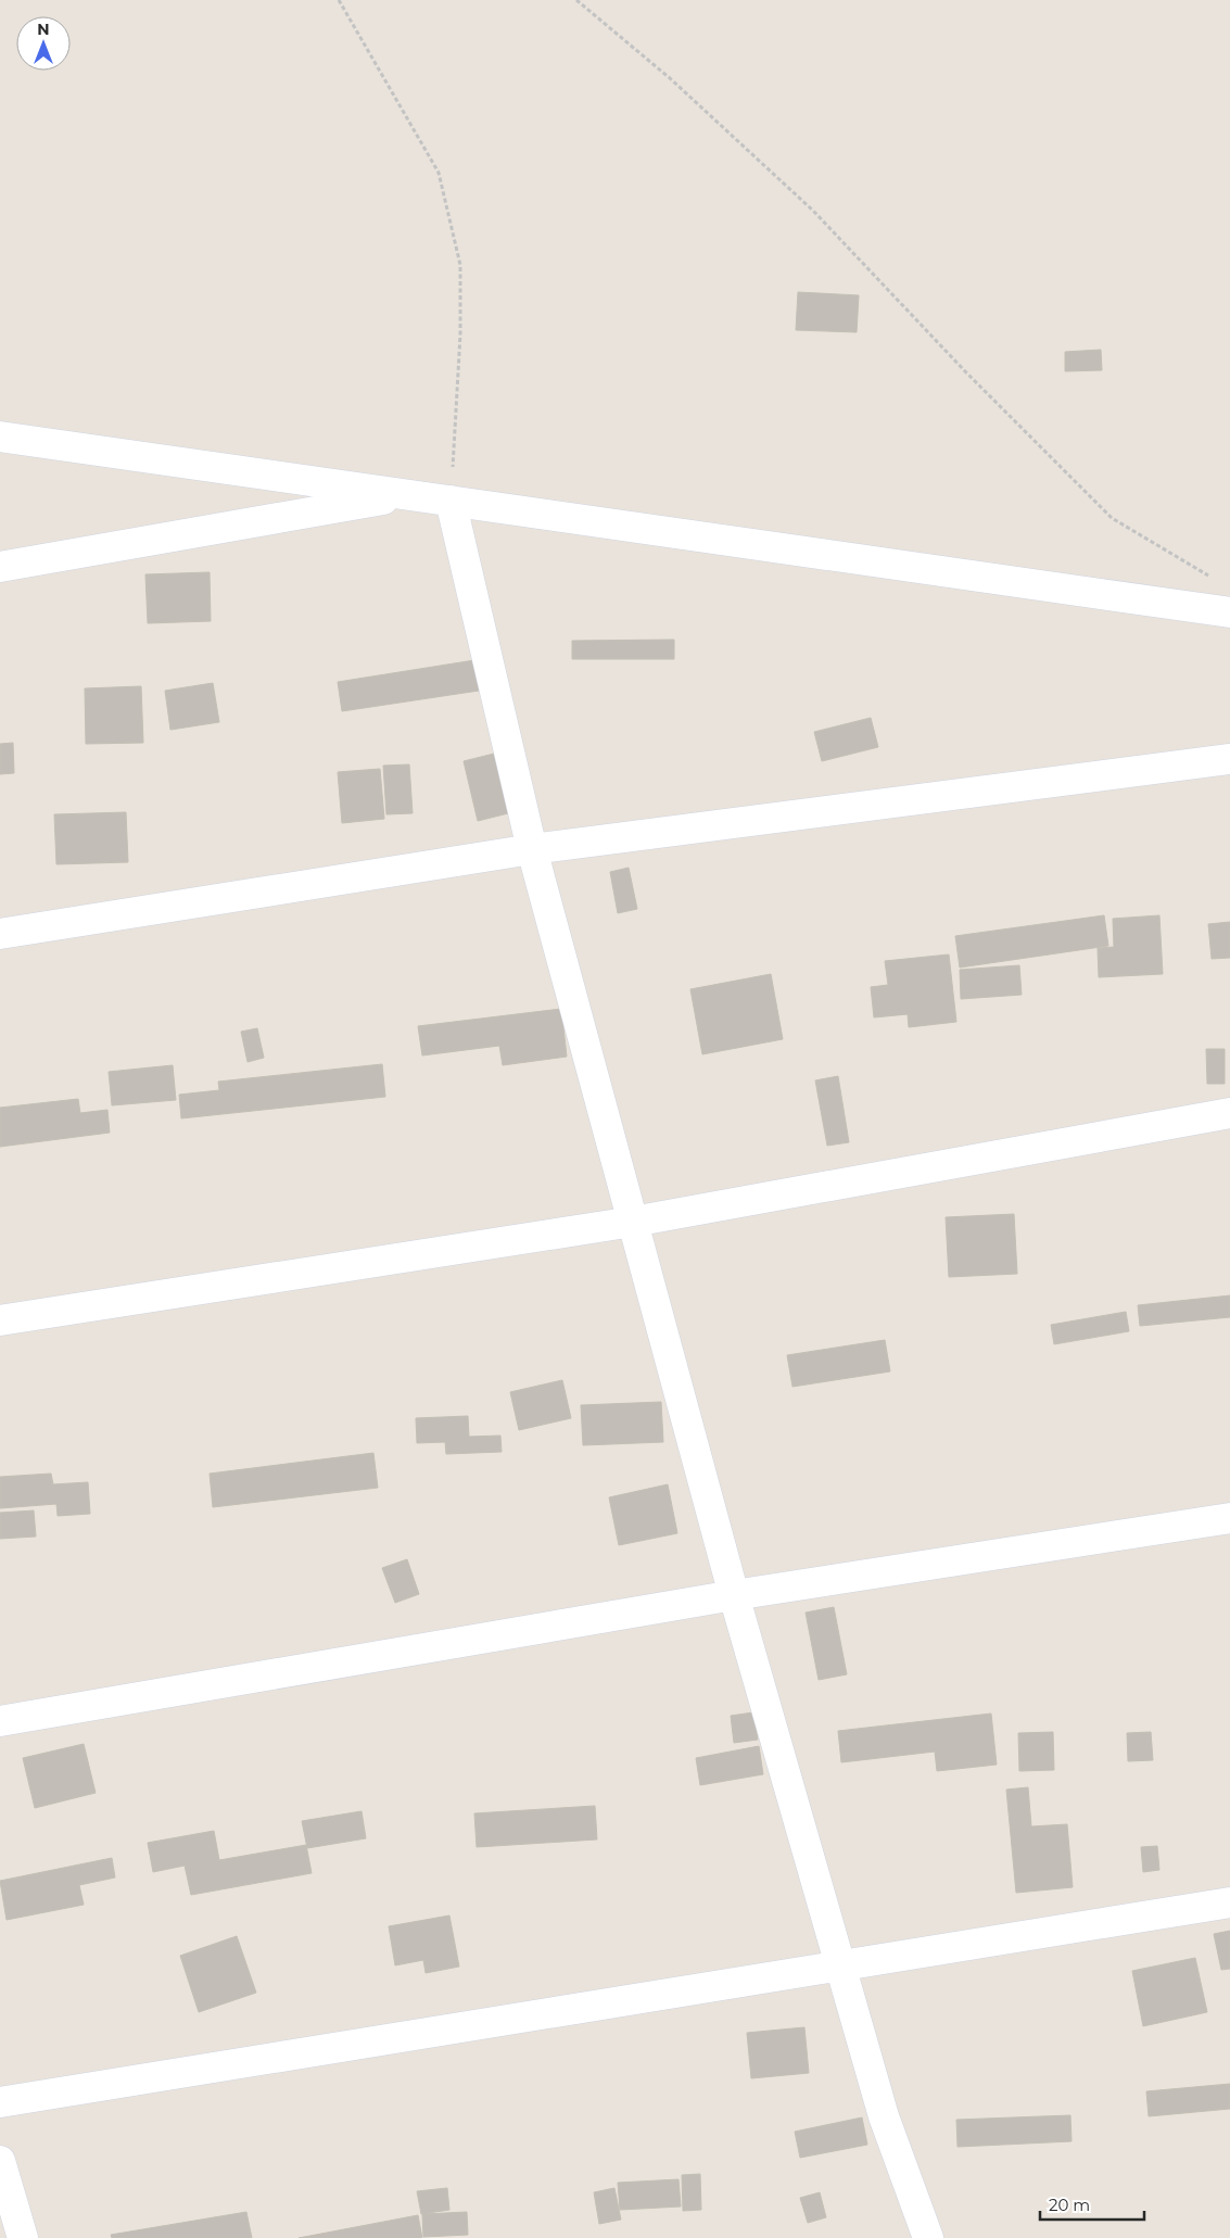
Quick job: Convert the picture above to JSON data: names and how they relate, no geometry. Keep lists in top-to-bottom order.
{
  "scale_bar": "20 m",
  "north": "top"
}
